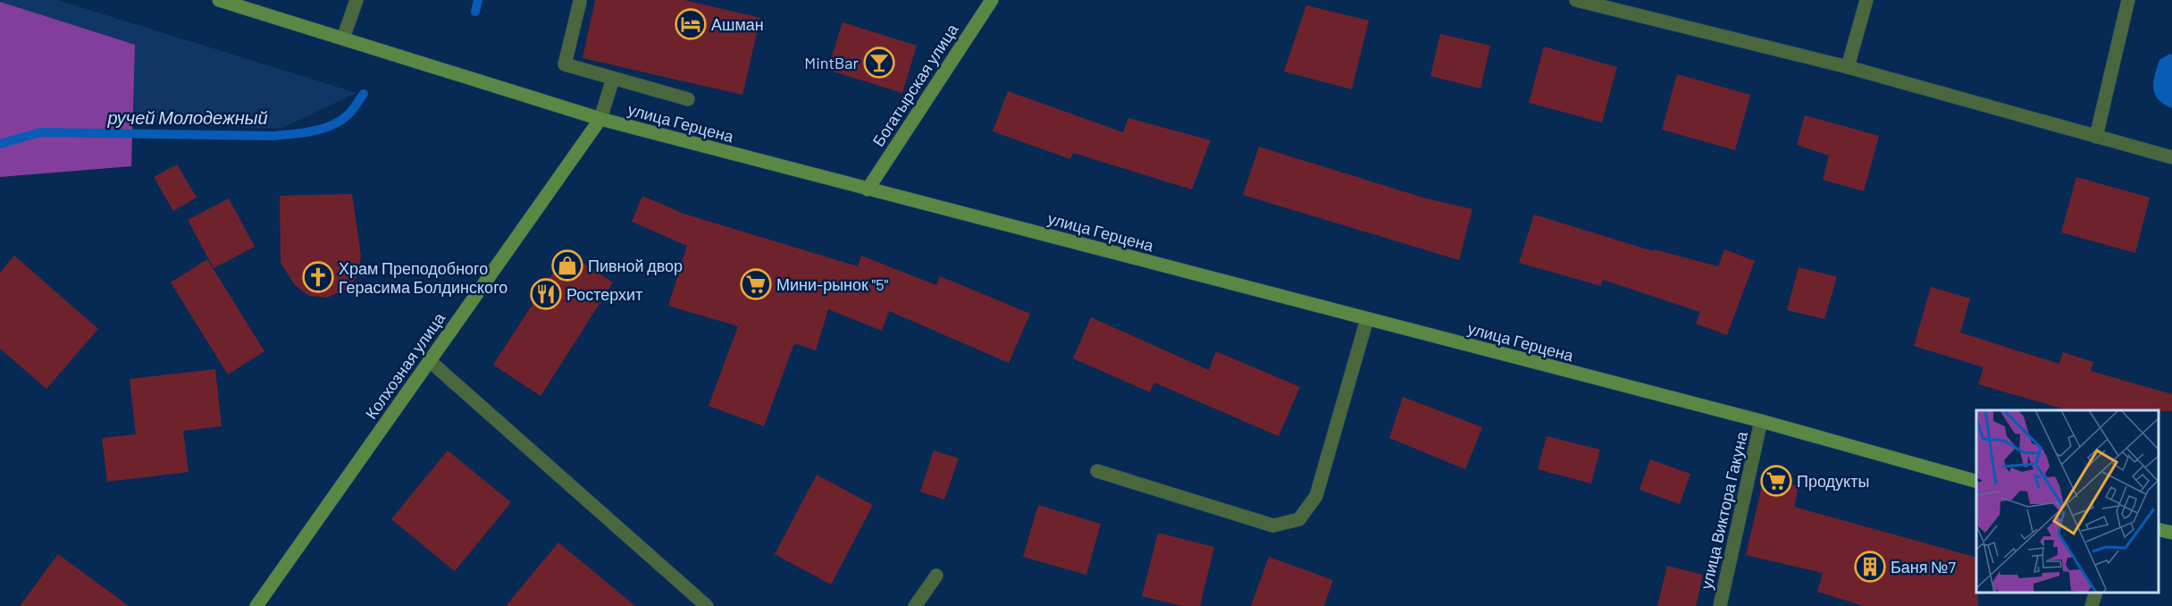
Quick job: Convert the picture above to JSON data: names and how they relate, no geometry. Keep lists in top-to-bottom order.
{
  "streets": {
    "main road": ["Богатырская улица", "улица Герцена", "Колхозная улица"],
    "street": ["улица Виктора Гакуна"]
  },
  "crossings": [
    ["Богатырская улица", "улица Герцена"],
    ["улица Герцена", "Колхозная улица"],
    ["улица Герцена", "улица Виктора Гакуна"]
  ],
  "water": ["ручей Молодежный"],
  "places": {
    "hotel": ["Ашман"],
    "bar": ["MintBar"],
    "shop": ["Пивной двор"],
    "church": ["Храм Преподобного Герасима Болдинского"],
    "supermarket": ["Мини-рынок \"5\"", "Продукты"],
    "restaurant": ["Ростерхит"],
    "building": ["Баня №7"]
  }
}
